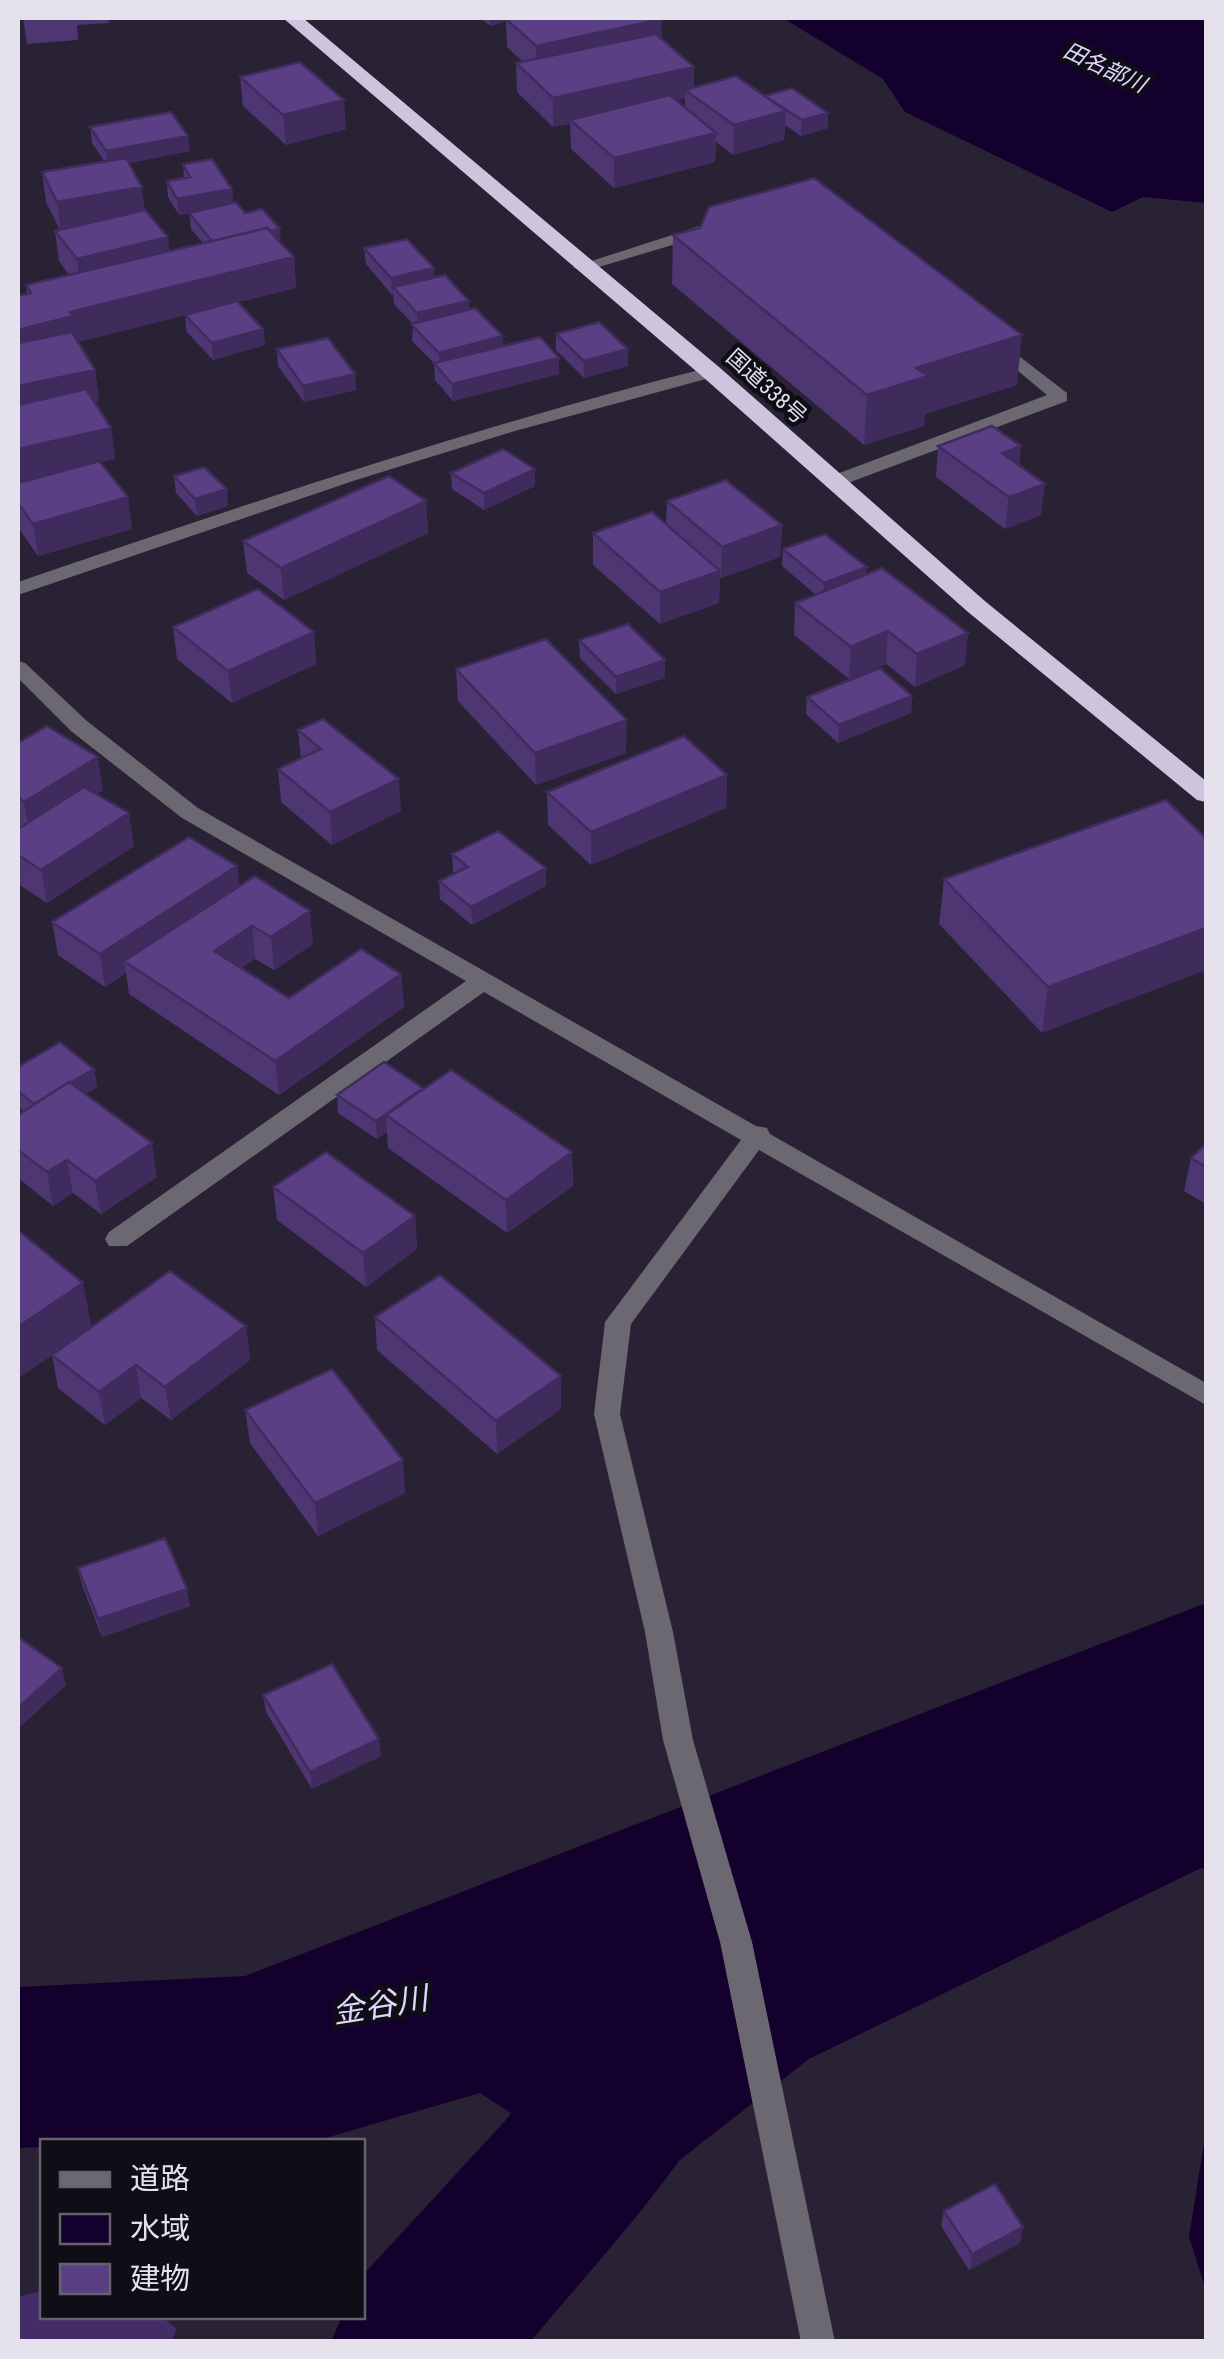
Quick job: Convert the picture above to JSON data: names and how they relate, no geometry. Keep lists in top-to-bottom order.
{
  "streets": {
    "highway": ["国道338号"]
  },
  "water": ["田名部川", "金谷川"],
  "legend": ["道路", "水域", "建物"]
}
